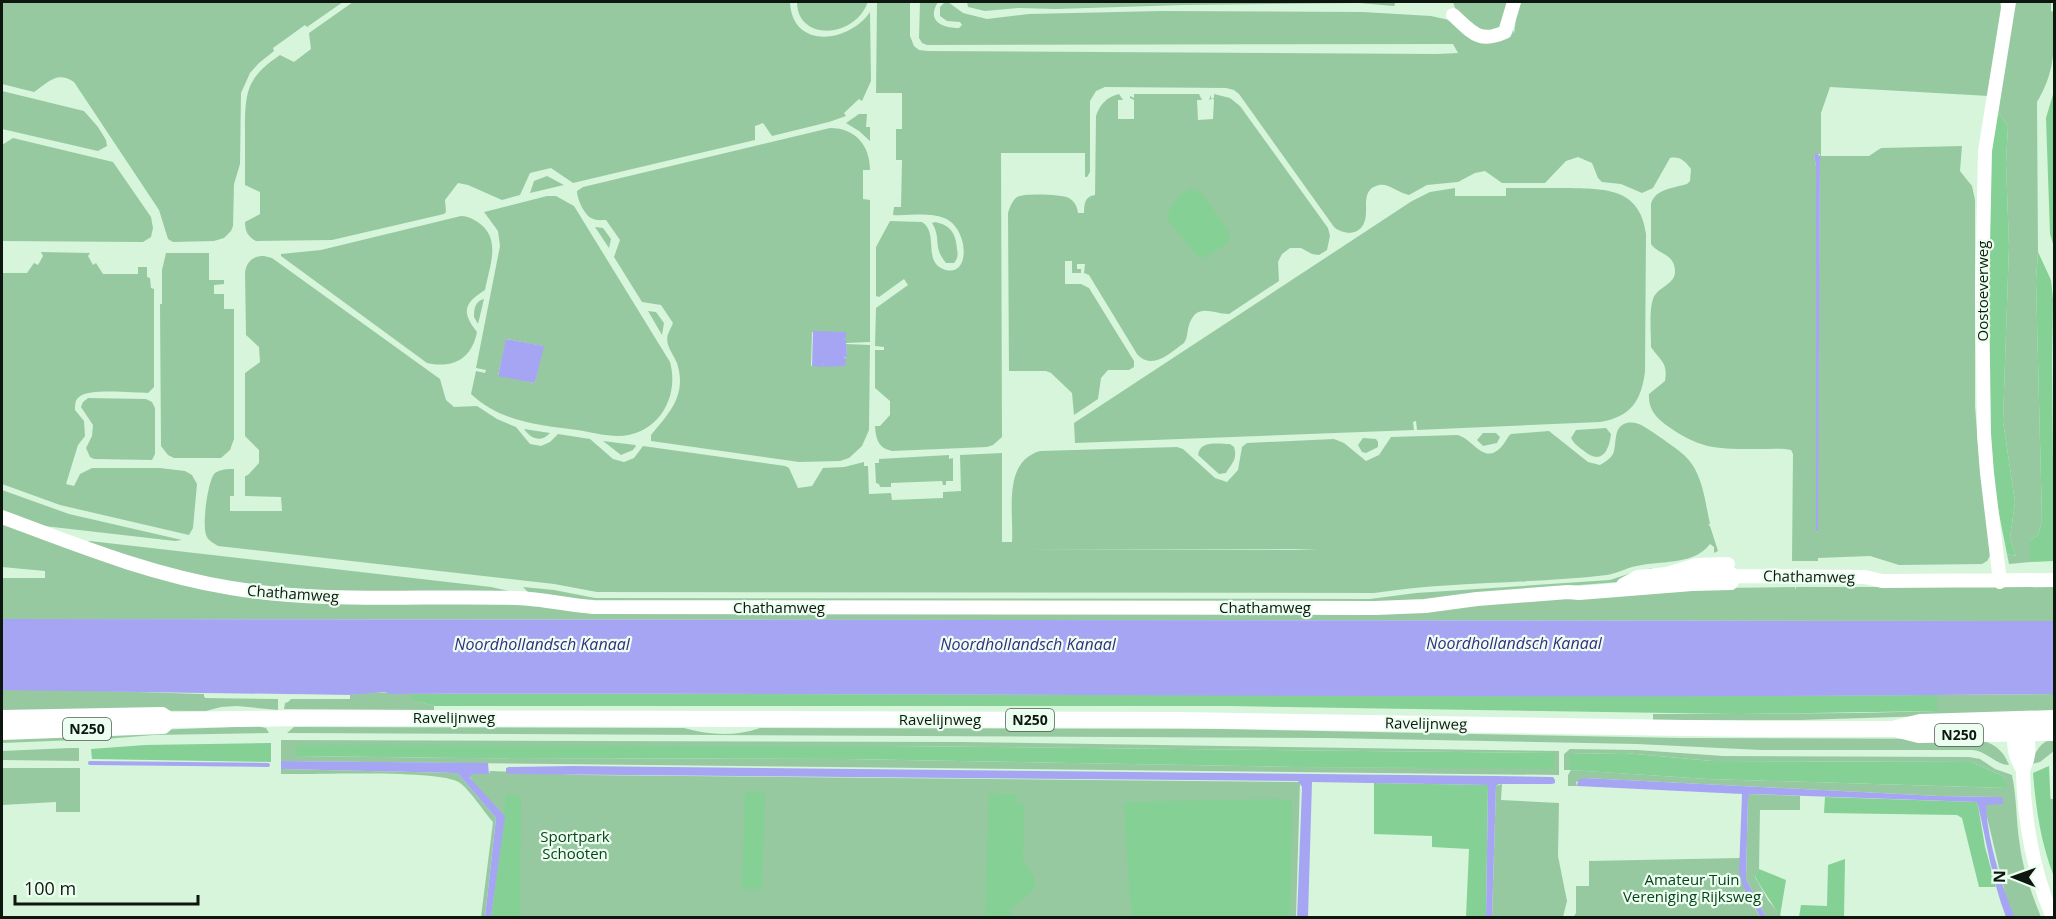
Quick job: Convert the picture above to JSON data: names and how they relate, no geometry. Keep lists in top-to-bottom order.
{
  "streets": {
    "main road": ["Ravelijnweg", "N250"],
    "street": ["Oostoeverweg", "Chathamweg"]
  },
  "crossings": [
    ["Oostoeverweg", "Chathamweg"],
    ["Ravelijnweg", "N250"]
  ],
  "water": ["Noordhollandsch Kanaal"],
  "parks": ["Sportpark Schooten", "Amateur Tuin Vereniging Rijksweg"],
  "scale_bar": "100 m",
  "north": "left"
}
